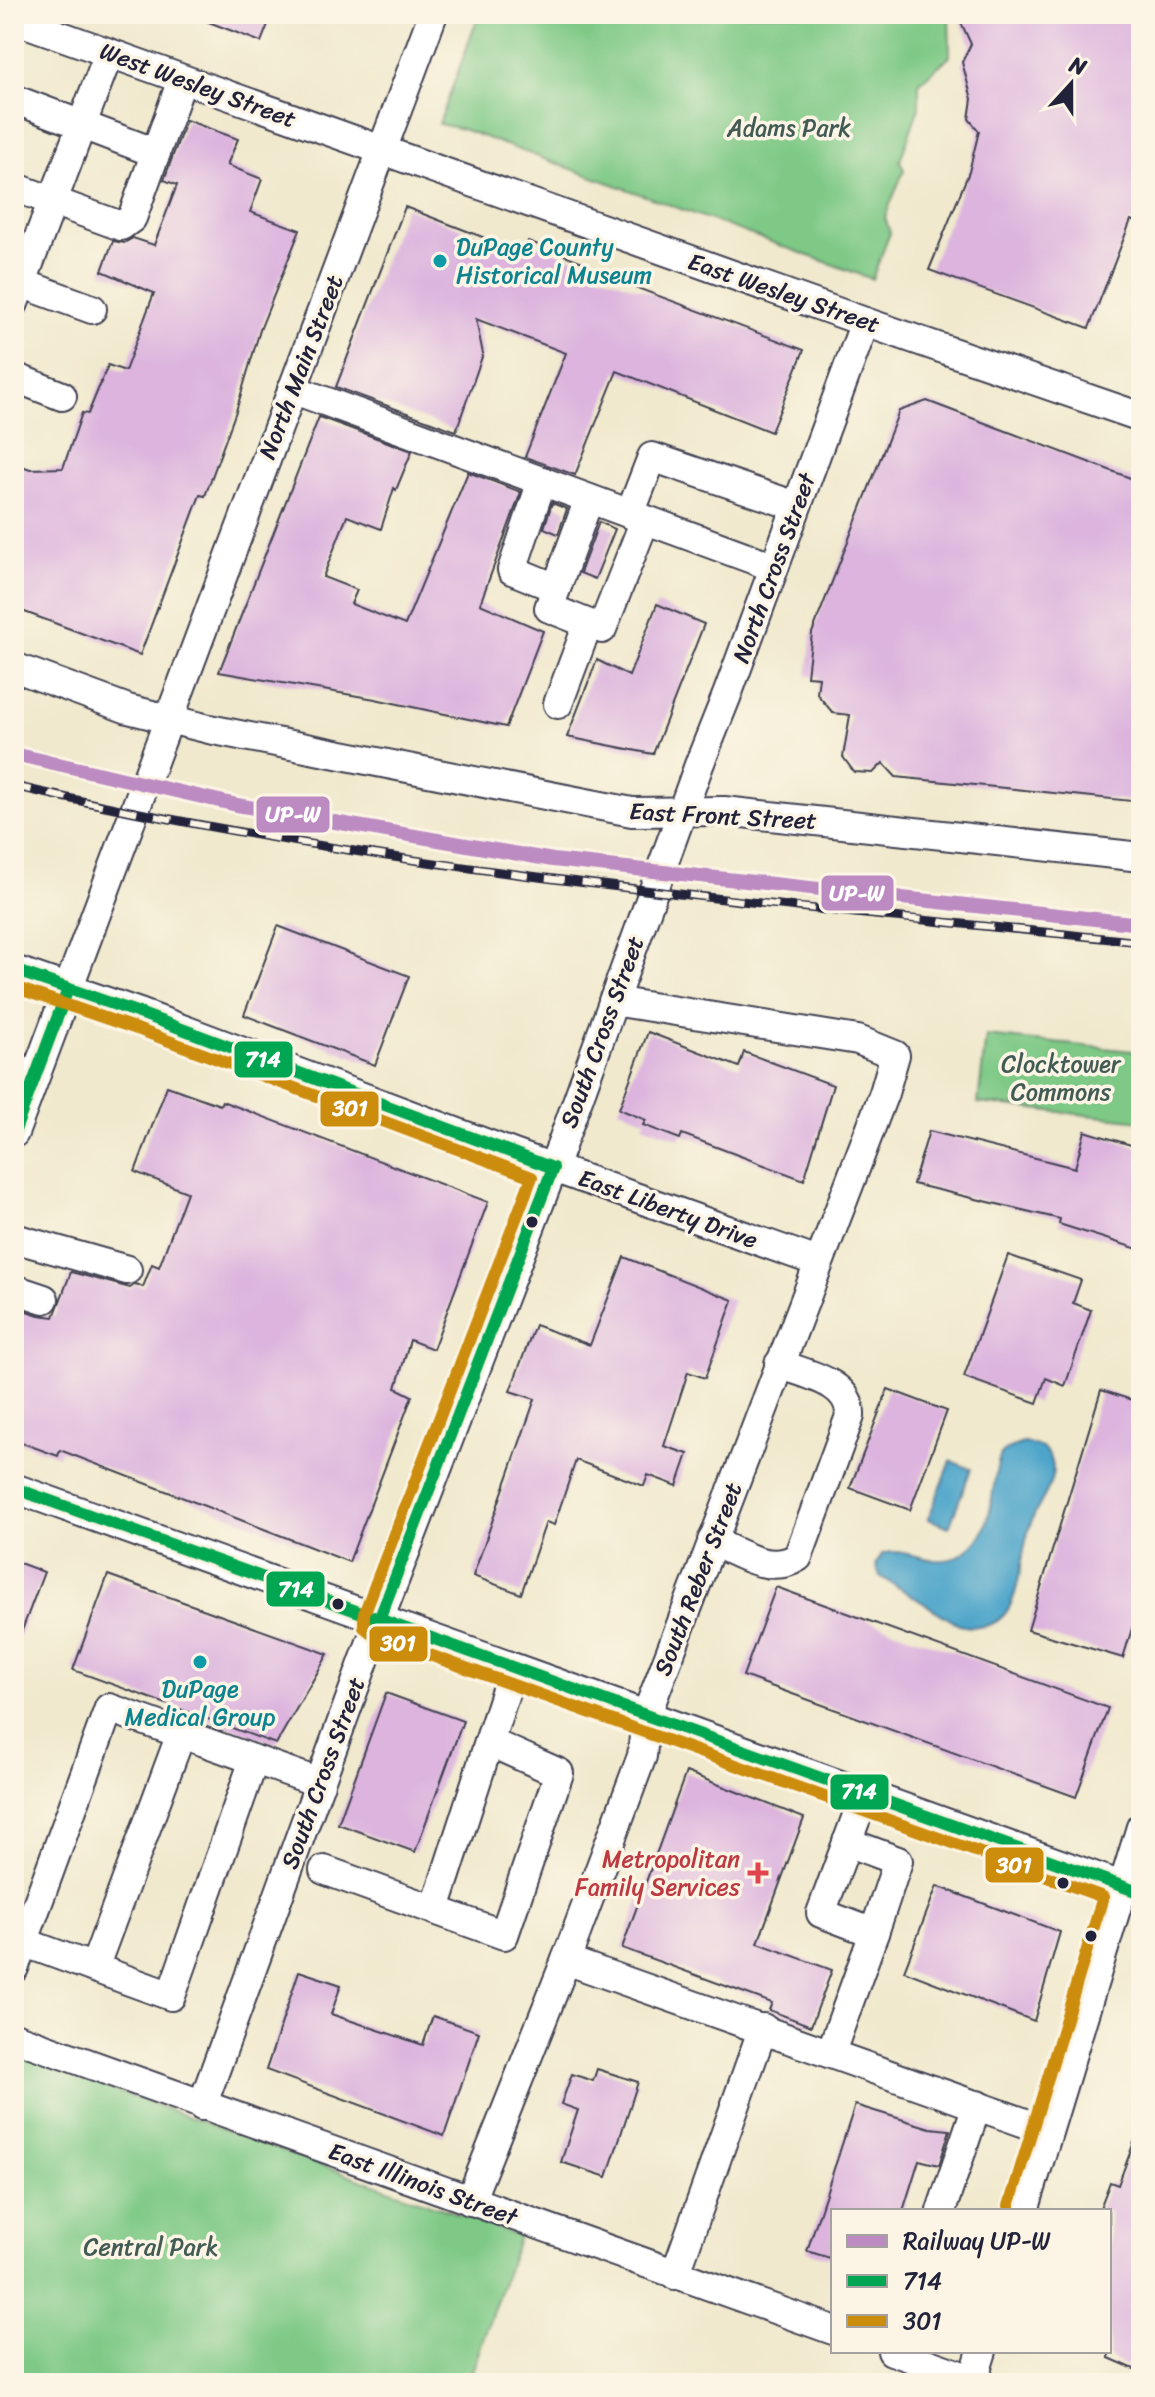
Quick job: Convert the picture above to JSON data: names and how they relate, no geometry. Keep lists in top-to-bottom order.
{
  "streets": {
    "street": [
      "West Wesley Street",
      "East Wesley Street",
      "North Main Street",
      "North Cross Street",
      "East Front Street",
      "South Cross Street",
      "East Liberty Drive",
      "South Reber Street",
      "East Illinois Street"
    ]
  },
  "crossings": [
    ["West Wesley Street", "East Wesley Street"],
    ["West Wesley Street", "North Main Street"],
    ["East Wesley Street", "North Main Street"],
    ["East Wesley Street", "North Cross Street"],
    ["North Main Street", "East Front Street"],
    ["North Main Street", "East Liberty Drive"],
    ["North Cross Street", "East Front Street"],
    ["North Cross Street", "South Cross Street"],
    ["East Front Street", "South Cross Street"],
    ["South Cross Street", "East Liberty Drive"],
    ["South Cross Street", "South Reber Street"],
    ["South Cross Street", "East Illinois Street"],
    ["East Liberty Drive", "South Reber Street"],
    ["South Reber Street", "East Illinois Street"]
  ],
  "parks": ["Adams Park", "Clocktower Commons", "Central Park"],
  "places": {
    "other": ["DuPage County Historical Museum", "DuPage Medical Group"],
    "health": ["Metropolitan Family Services"]
  },
  "lines": ["rail line UP-W", "transit line 714", "transit line 301"],
  "legend": ["Railway UP-W", "714", "301"],
  "north": "top"
}
